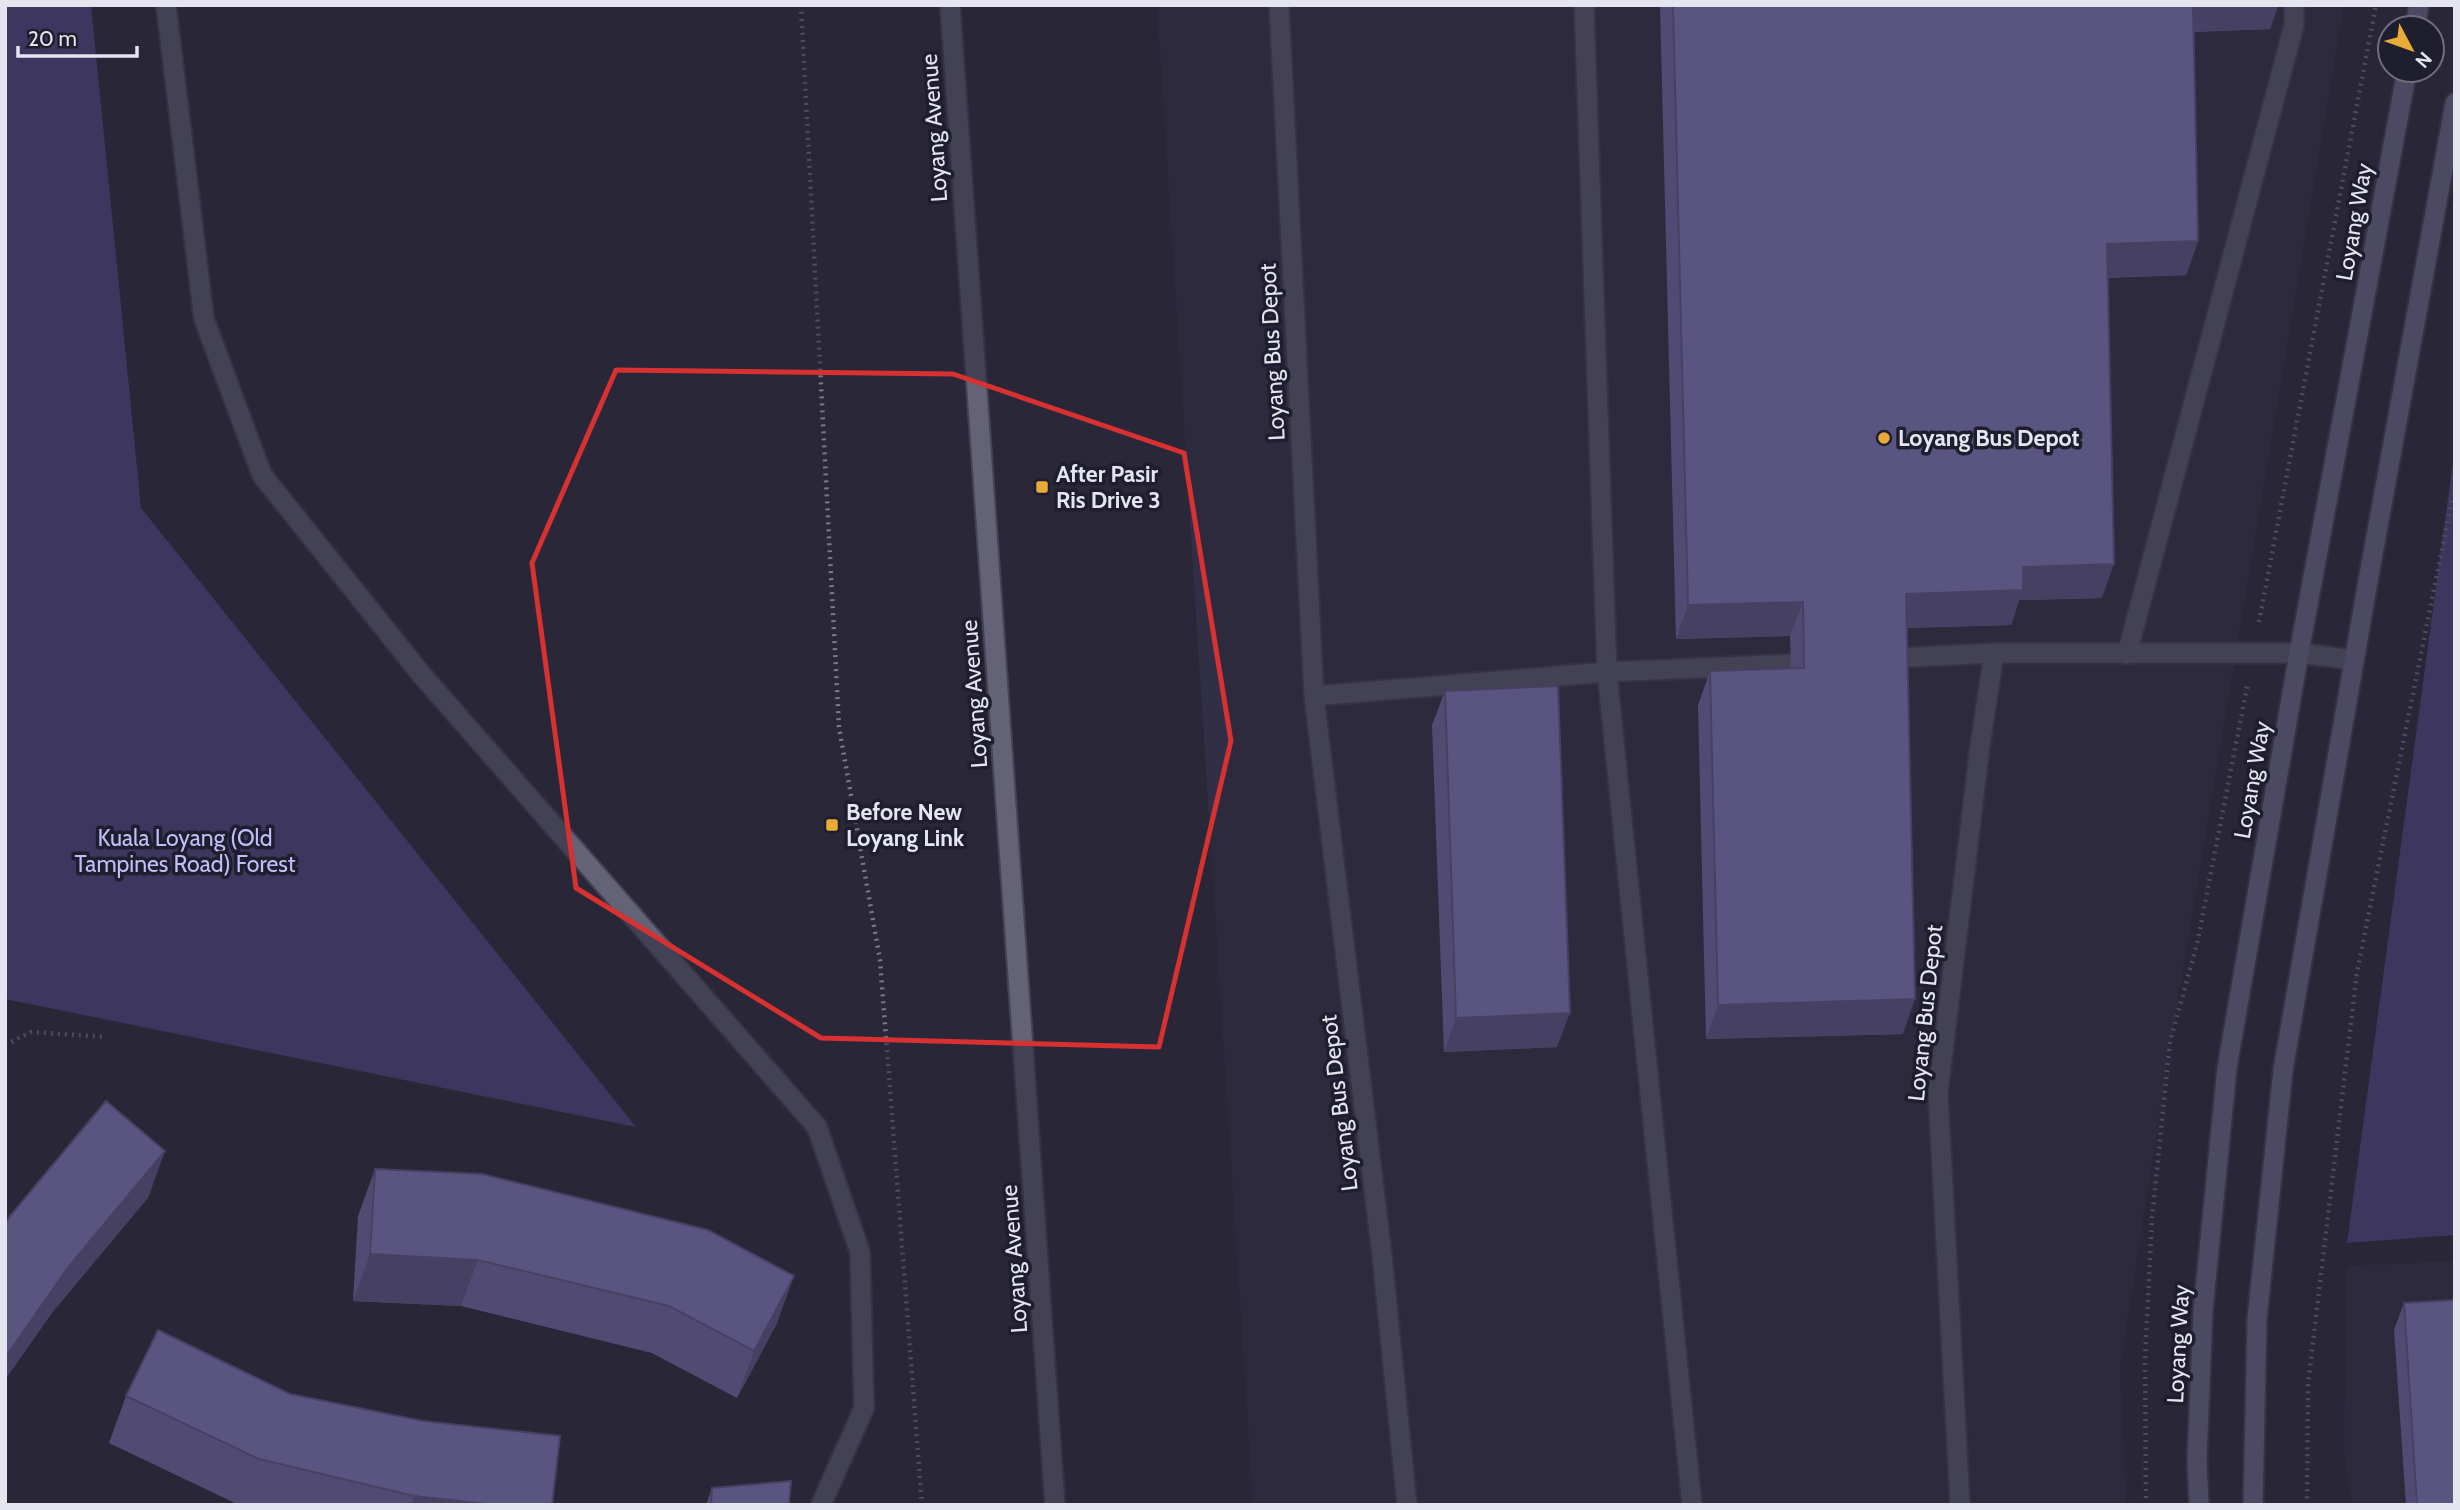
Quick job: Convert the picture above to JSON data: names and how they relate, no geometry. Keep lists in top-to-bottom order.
{
  "streets": {
    "main road": ["Loyang Way"],
    "street": ["Loyang Avenue", "Loyang Bus Depot"]
  },
  "parks": ["Kuala Loyang (Old Tampines Road) Forest"],
  "places": {
    "other": ["Loyang Bus Depot"],
    "transit": ["After Pasir Ris Drive 3", "Before New Loyang Link"]
  },
  "scale_bar": "20 m",
  "north": "bottom right"
}
